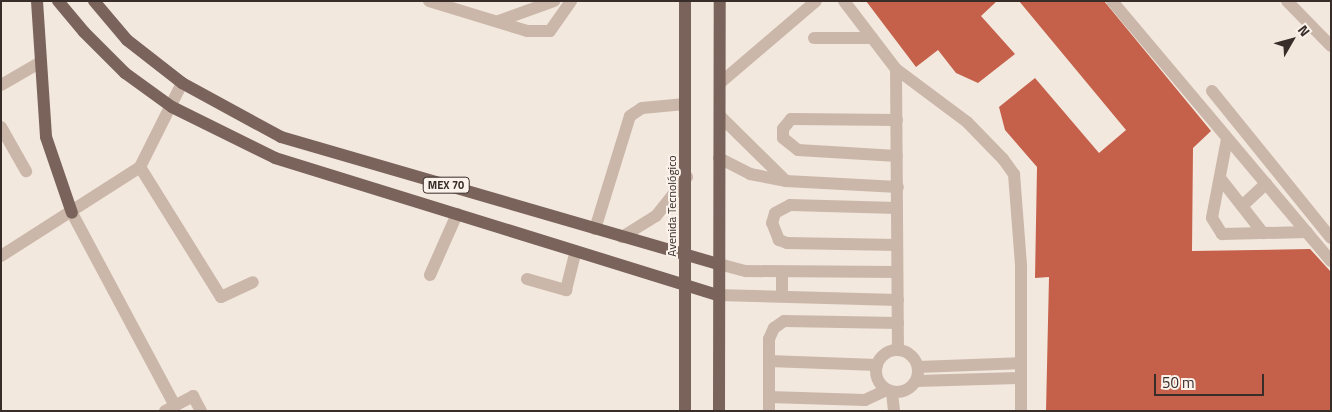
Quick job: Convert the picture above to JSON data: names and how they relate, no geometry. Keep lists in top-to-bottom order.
{
  "streets": {
    "main road": ["MEX 70", "Avenida Tecnológico"]
  },
  "crossings": [
    ["MEX 70", "Avenida Tecnológico"]
  ],
  "scale_bar": "50 m",
  "north": "top right"
}
